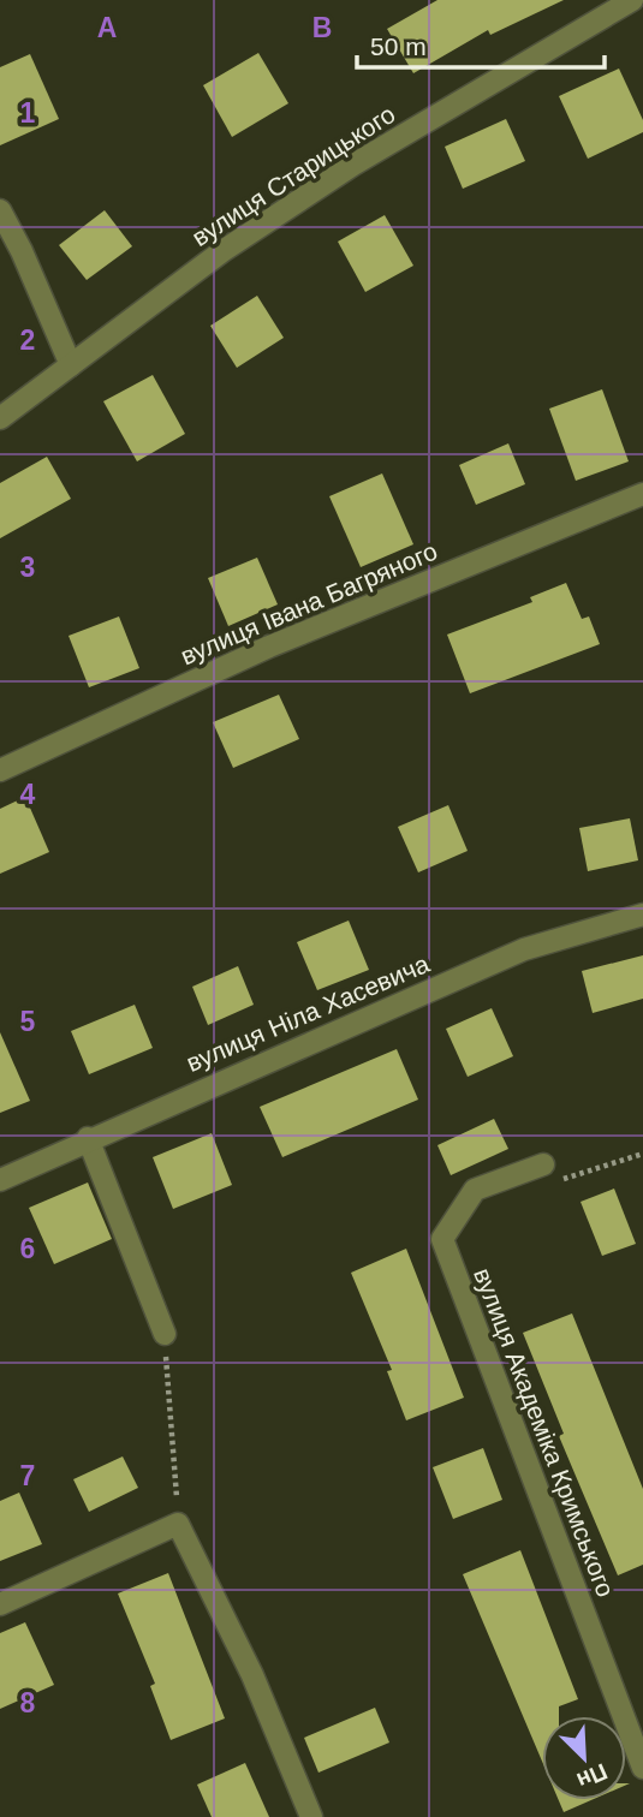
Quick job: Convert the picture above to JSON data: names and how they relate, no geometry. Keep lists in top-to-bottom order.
{
  "streets": {
    "street": [
      "вулиця Старицького",
      "вулиця Івана Багряного",
      "вулиця Ніла Хасевича",
      "вулиця Академіка Кримського"
    ]
  },
  "scale_bar": "50 m",
  "north": "bottom right",
  "grid": {
    "columns": ["A", "B"],
    "rows": [
      "1",
      "2",
      "3",
      "4",
      "5",
      "6",
      "7",
      "8"
    ]
  }
}
